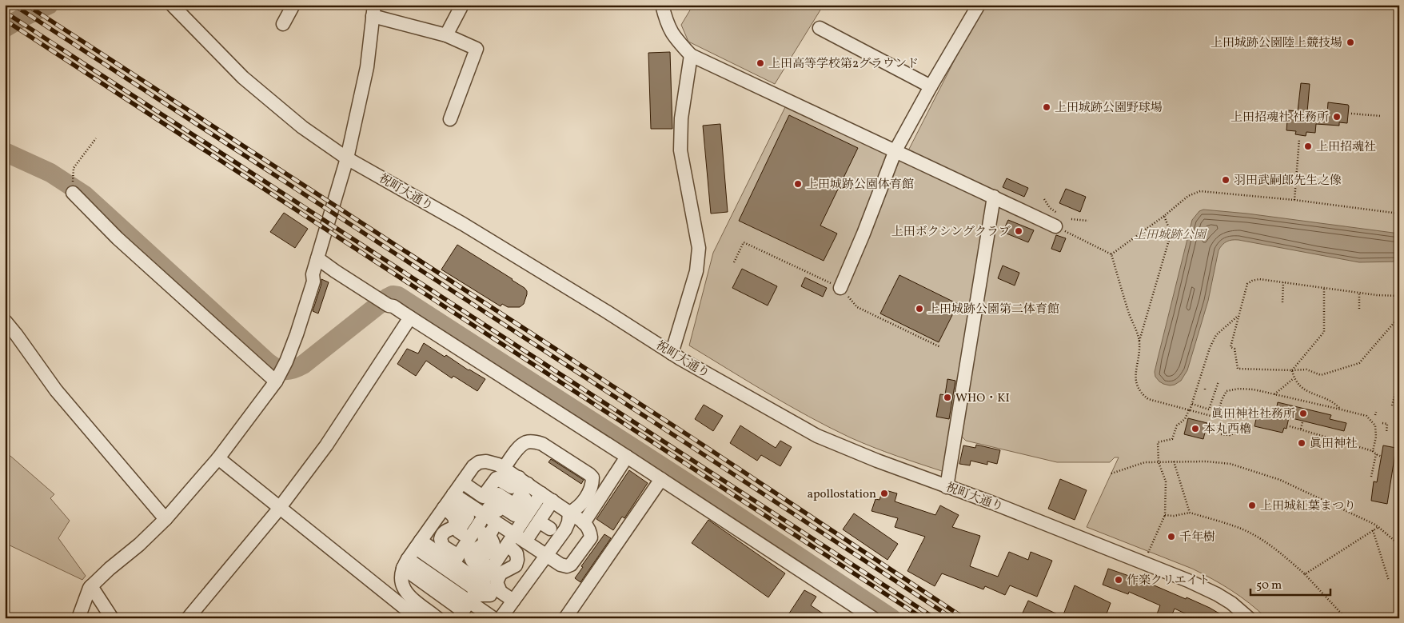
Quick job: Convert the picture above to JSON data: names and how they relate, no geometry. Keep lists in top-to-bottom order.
{
  "streets": {
    "street": ["祝町大通り"]
  },
  "parks": ["上田城跡公園"],
  "places": [
    "上田城跡公園陸上競技場",
    "上田高等学校第2グラウンド",
    "上田城跡公園野球場",
    "上田招魂社 社務所",
    "上田招魂社",
    "羽田武嗣郎先生之像",
    "上田城跡公園体育館",
    "上田ボクシングクラブ",
    "上田城跡公園第二体育館",
    "WHO・KI",
    "眞田神社社務所",
    "本丸西櫓",
    "眞田神社",
    "apollostation",
    "上田城紅葉まつり",
    "千年樹",
    "作楽クリエイト"
  ],
  "scale_bar": "50 m"
}
